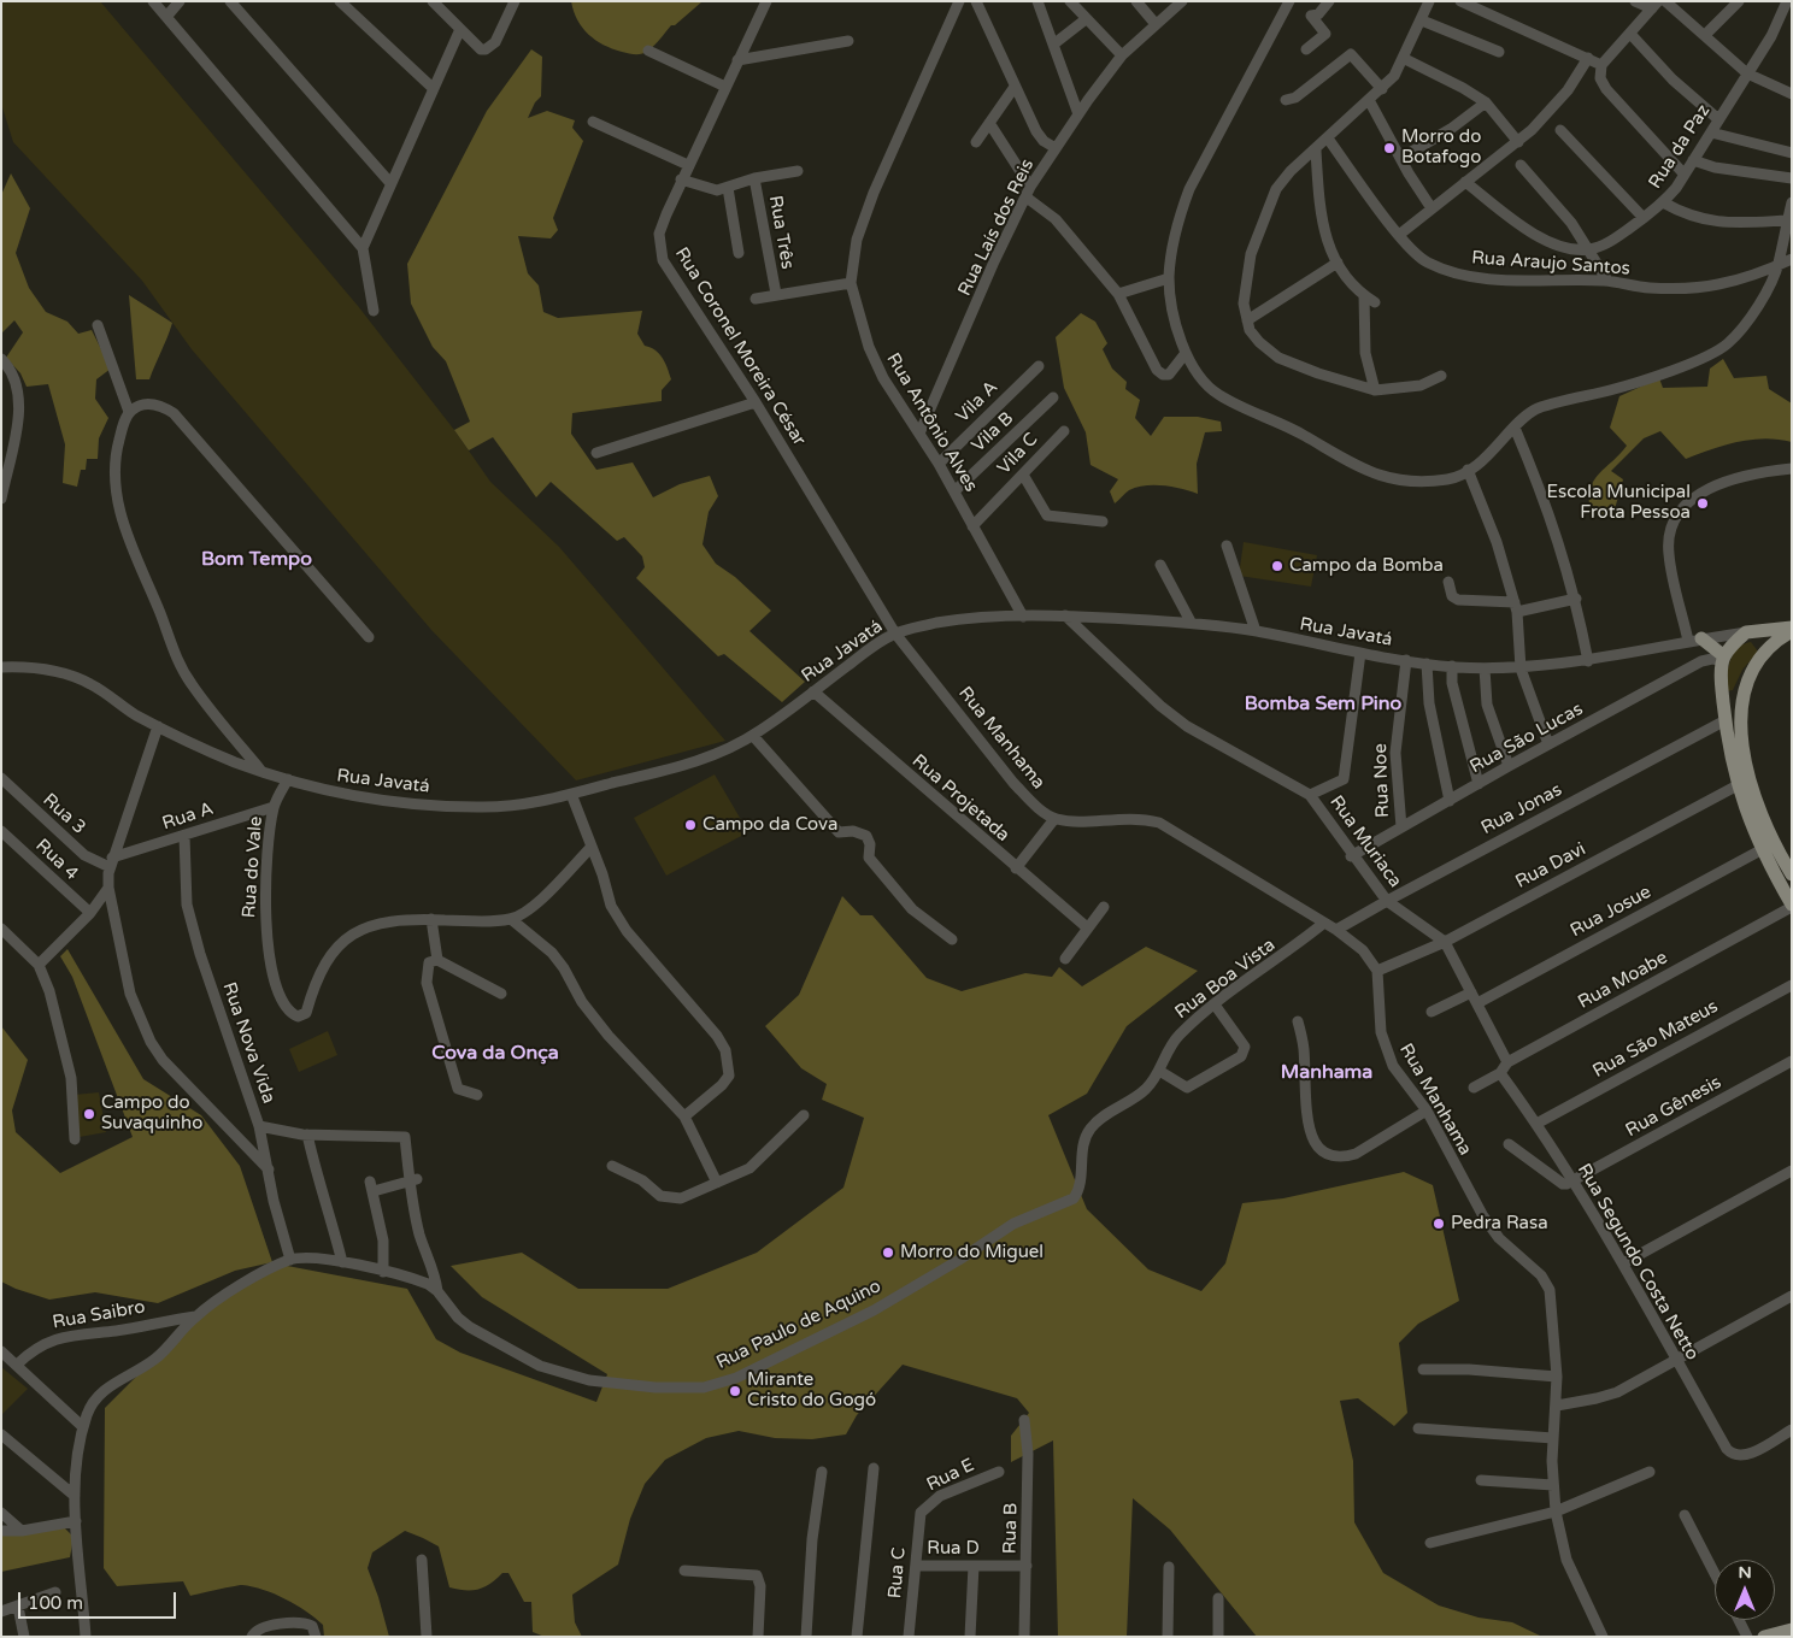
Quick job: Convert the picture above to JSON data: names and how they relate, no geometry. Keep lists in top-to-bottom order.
{
  "streets": {
    "street": [
      "Rua da Paz",
      "Rua Laís dos Reis",
      "Rua Três",
      "Rua Araujo Santos",
      "Rua Coronel Moreira César",
      "Vila A",
      "Rua Antônio Alves",
      "Vila B",
      "Vila C",
      "Rua Javatá",
      "Rua Manhama",
      "Rua São Lucas",
      "Rua Noe",
      "Rua Projetada",
      "Rua Jonas",
      "Rua 3",
      "Rua A",
      "Rua Muriaca",
      "Rua 4",
      "Rua Davi",
      "Rua do Vale",
      "Rua Josue",
      "Rua Boa Vista",
      "Rua Moabe",
      "Rua São Mateus",
      "Rua Nova Vida",
      "Rua Gênesis",
      "Rua Segundo Costa Netto",
      "Rua Saibro",
      "Rua Paulo de Aquino",
      "Rua E",
      "Rua B",
      "Rua D",
      "Rua C"
    ]
  },
  "crossings": [
    ["Rua Laís dos Reis", "Rua Antônio Alves"],
    ["Rua Coronel Moreira César", "Rua Javatá"],
    ["Rua Coronel Moreira César", "Rua Manhama"],
    ["Vila A", "Rua Antônio Alves"],
    ["Rua Antônio Alves", "Vila B"],
    ["Rua Antônio Alves", "Vila C"],
    ["Rua Antônio Alves", "Rua Javatá"],
    ["Rua Javatá", "Rua Manhama"],
    ["Rua Javatá", "Rua Noe"],
    ["Rua Javatá", "Rua Projetada"],
    ["Rua Javatá", "Rua Muriaca"],
    ["Rua Javatá", "Rua do Vale"],
    ["Rua Manhama", "Rua Davi"],
    ["Rua São Lucas", "Rua Noe"],
    ["Rua São Lucas", "Rua Muriaca"],
    ["Rua Jonas", "Rua Muriaca"],
    ["Rua 3", "Rua A"],
    ["Rua A", "Rua do Vale"],
    ["Rua A", "Rua Nova Vida"],
    ["Rua Muriaca", "Rua Davi"],
    ["Rua Muriaca", "Rua Josue"],
    ["Rua Muriaca", "Rua Moabe"],
    ["Rua Boa Vista", "Rua Paulo de Aquino"],
    ["Rua Moabe", "Rua Segundo Costa Netto"],
    ["Rua São Mateus", "Rua Segundo Costa Netto"],
    ["Rua Nova Vida", "Rua Paulo de Aquino"],
    ["Rua Gênesis", "Rua Segundo Costa Netto"],
    ["Rua E", "Rua C"],
    ["Rua B", "Rua D"],
    ["Rua D", "Rua C"]
  ],
  "districts": [
    "Bom Tempo",
    "Bomba Sem Pino",
    "Cova da Onça",
    "Manhama"
  ],
  "places": [
    "Morro do Botafogo",
    "Escola Municipal Frota Pessoa",
    "Campo da Bomba",
    "Campo da Cova",
    "Campo do Suvaquinho",
    "Pedra Rasa",
    "Morro do Miguel",
    "Mirante Cristo do Gogó"
  ],
  "scale_bar": "100 m",
  "north": "top"
}
